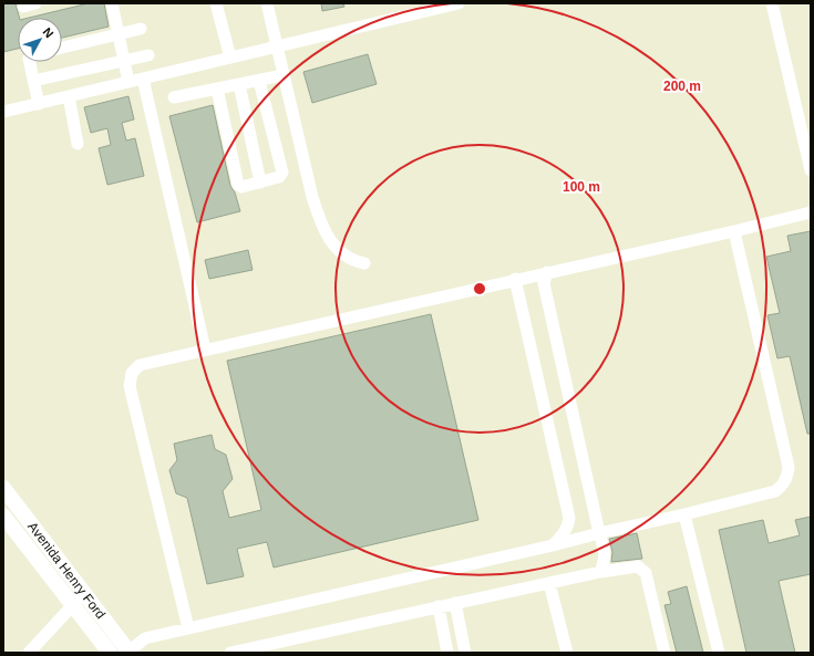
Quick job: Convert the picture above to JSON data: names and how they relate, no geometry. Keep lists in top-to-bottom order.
{
  "streets": {
    "main road": ["Avenida Henry Ford"]
  },
  "north": "top right",
  "rings": ["200 m", "100 m"]
}
